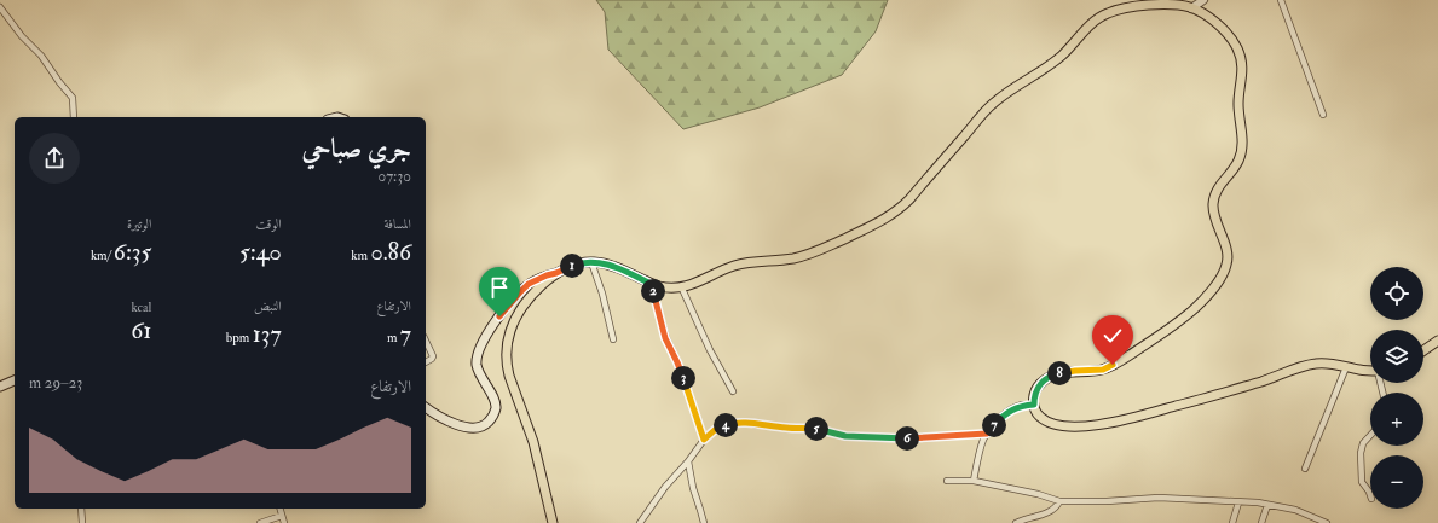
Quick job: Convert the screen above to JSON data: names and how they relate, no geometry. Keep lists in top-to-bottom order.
{
  "page": {
    "heading": ["جري صباحي", "07:30"],
    "stats": [
      ["المسافة", "0.86 km"],
      ["الوقت", "5:40"],
      ["الوتيرة", "6:35 /km"],
      ["الارتفاع", "7 m"],
      ["النبض", "137 bpm"],
      ["kcal", "61"]
    ],
    "pins": [
      "1",
      "2",
      "8",
      "3",
      "4",
      "7",
      "5",
      "6"
    ],
    "map_buttons": ["+", "−"],
    "chart": ["الارتفاع", "23–29 m"]
  }
}
